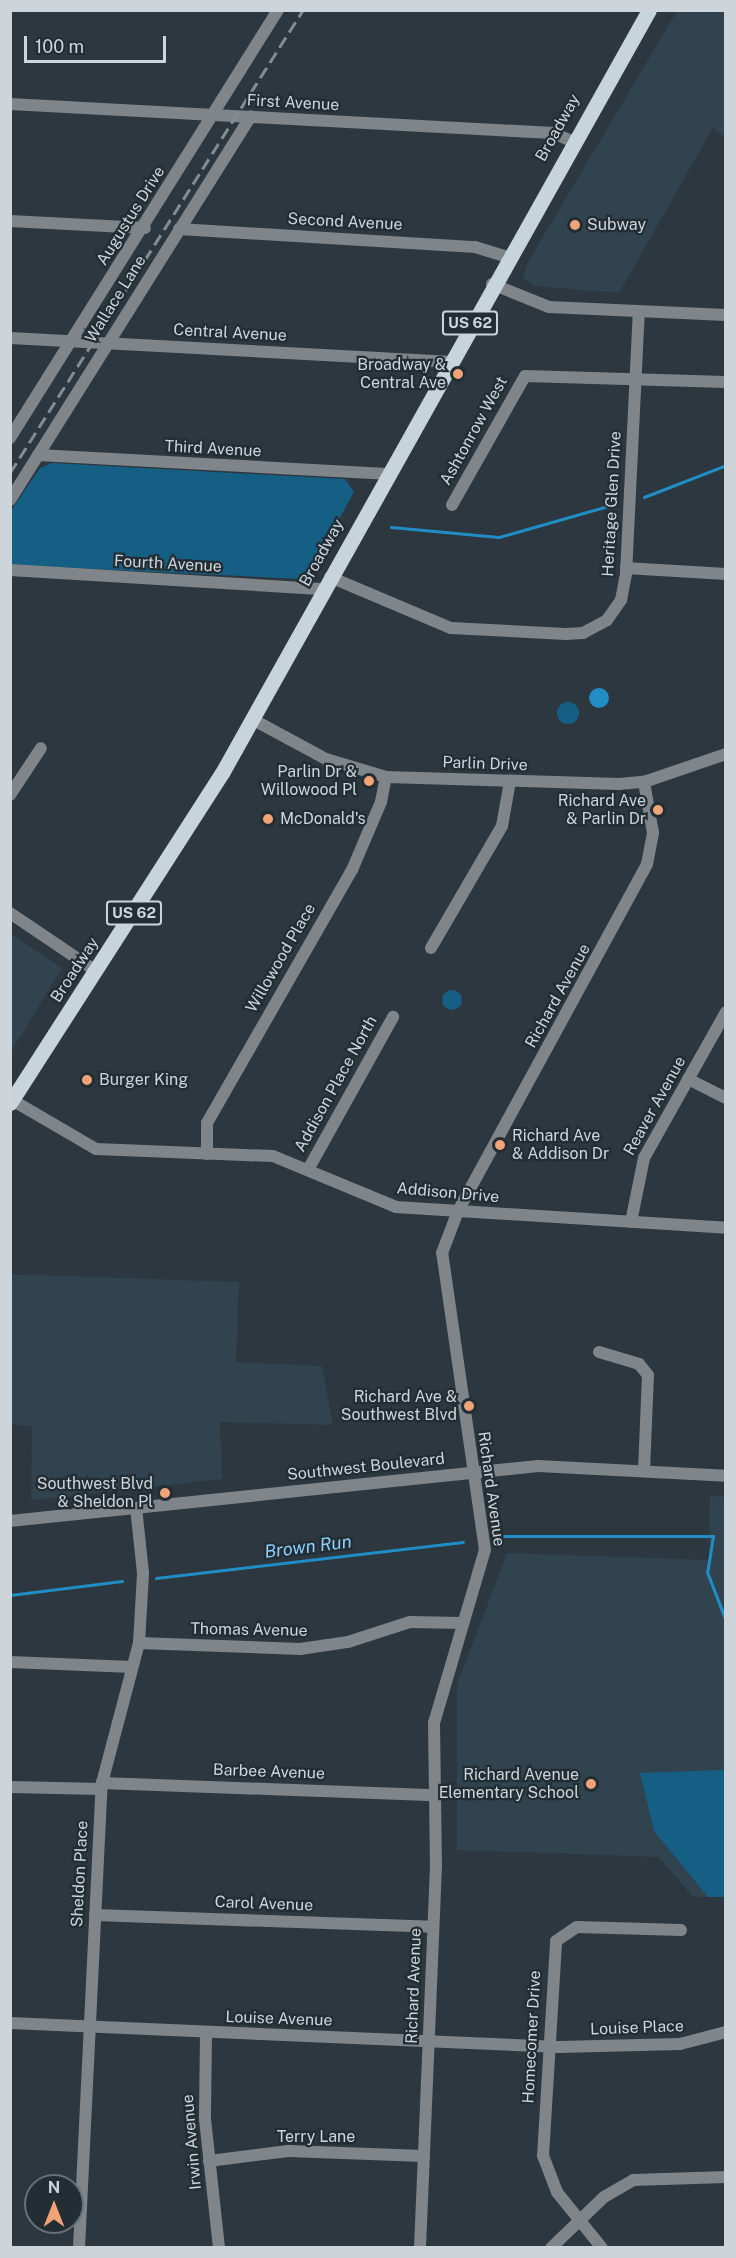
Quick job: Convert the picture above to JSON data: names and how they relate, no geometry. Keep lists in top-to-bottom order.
{
  "streets": {
    "main road": ["Broadway", "US 62"],
    "street": [
      "First Avenue",
      "Augustus Drive",
      "Second Avenue",
      "Wallace Lane",
      "Central Avenue",
      "Ashtonrow West",
      "Third Avenue",
      "Heritage Glen Drive",
      "Fourth Avenue",
      "Parlin Drive",
      "Willowood Place",
      "Richard Avenue",
      "Addison Place North",
      "Reaver Avenue",
      "Addison Drive",
      "Southwest Boulevard",
      "Thomas Avenue",
      "Barbee Avenue",
      "Sheldon Place",
      "Carol Avenue",
      "Louise Avenue",
      "Louise Place",
      "Homecomer Drive",
      "Terry Lane",
      "Irwin Avenue"
    ]
  },
  "crossings": [
    ["First Avenue", "Broadway"],
    ["First Avenue", "Augustus Drive"],
    ["First Avenue", "Wallace Lane"],
    ["Broadway", "Second Avenue"],
    ["Broadway", "Central Avenue"],
    ["Broadway", "Third Avenue"],
    ["Broadway", "Heritage Glen Drive"],
    ["Broadway", "Fourth Avenue"],
    ["Broadway", "Parlin Drive"],
    ["Broadway", "Addison Drive"],
    ["Augustus Drive", "Central Avenue"],
    ["Second Avenue", "Wallace Lane"],
    ["Wallace Lane", "Central Avenue"],
    ["Wallace Lane", "Third Avenue"],
    ["Ashtonrow West", "Heritage Glen Drive"],
    ["Heritage Glen Drive", "Fourth Avenue"],
    ["Parlin Drive", "Willowood Place"],
    ["Parlin Drive", "Richard Avenue"],
    ["Willowood Place", "Addison Drive"],
    ["Richard Avenue", "Addison Drive"],
    ["Richard Avenue", "Southwest Boulevard"],
    ["Richard Avenue", "Thomas Avenue"],
    ["Richard Avenue", "Barbee Avenue"],
    ["Richard Avenue", "Carol Avenue"],
    ["Richard Avenue", "Louise Avenue"],
    ["Richard Avenue", "Terry Lane"],
    ["Addison Place North", "Addison Drive"],
    ["Reaver Avenue", "Addison Drive"],
    ["Southwest Boulevard", "Sheldon Place"],
    ["Thomas Avenue", "Sheldon Place"],
    ["Barbee Avenue", "Sheldon Place"],
    ["Sheldon Place", "Carol Avenue"],
    ["Sheldon Place", "Louise Avenue"],
    ["Louise Avenue", "Louise Place"],
    ["Louise Avenue", "Homecomer Drive"],
    ["Louise Avenue", "Irwin Avenue"],
    ["Louise Place", "Homecomer Drive"],
    ["Terry Lane", "Irwin Avenue"]
  ],
  "water": ["Brown Run"],
  "places": [
    "Subway",
    "Broadway & Central Ave",
    "Parlin Dr & Willowood Pl",
    "Richard Ave & Parlin Dr",
    "McDonald's",
    "Burger King",
    "Richard Ave & Addison Dr",
    "Richard Ave & Southwest Blvd",
    "Southwest Blvd & Sheldon Pl",
    "Richard Avenue Elementary School"
  ],
  "scale_bar": "100 m",
  "north": "top"
}
